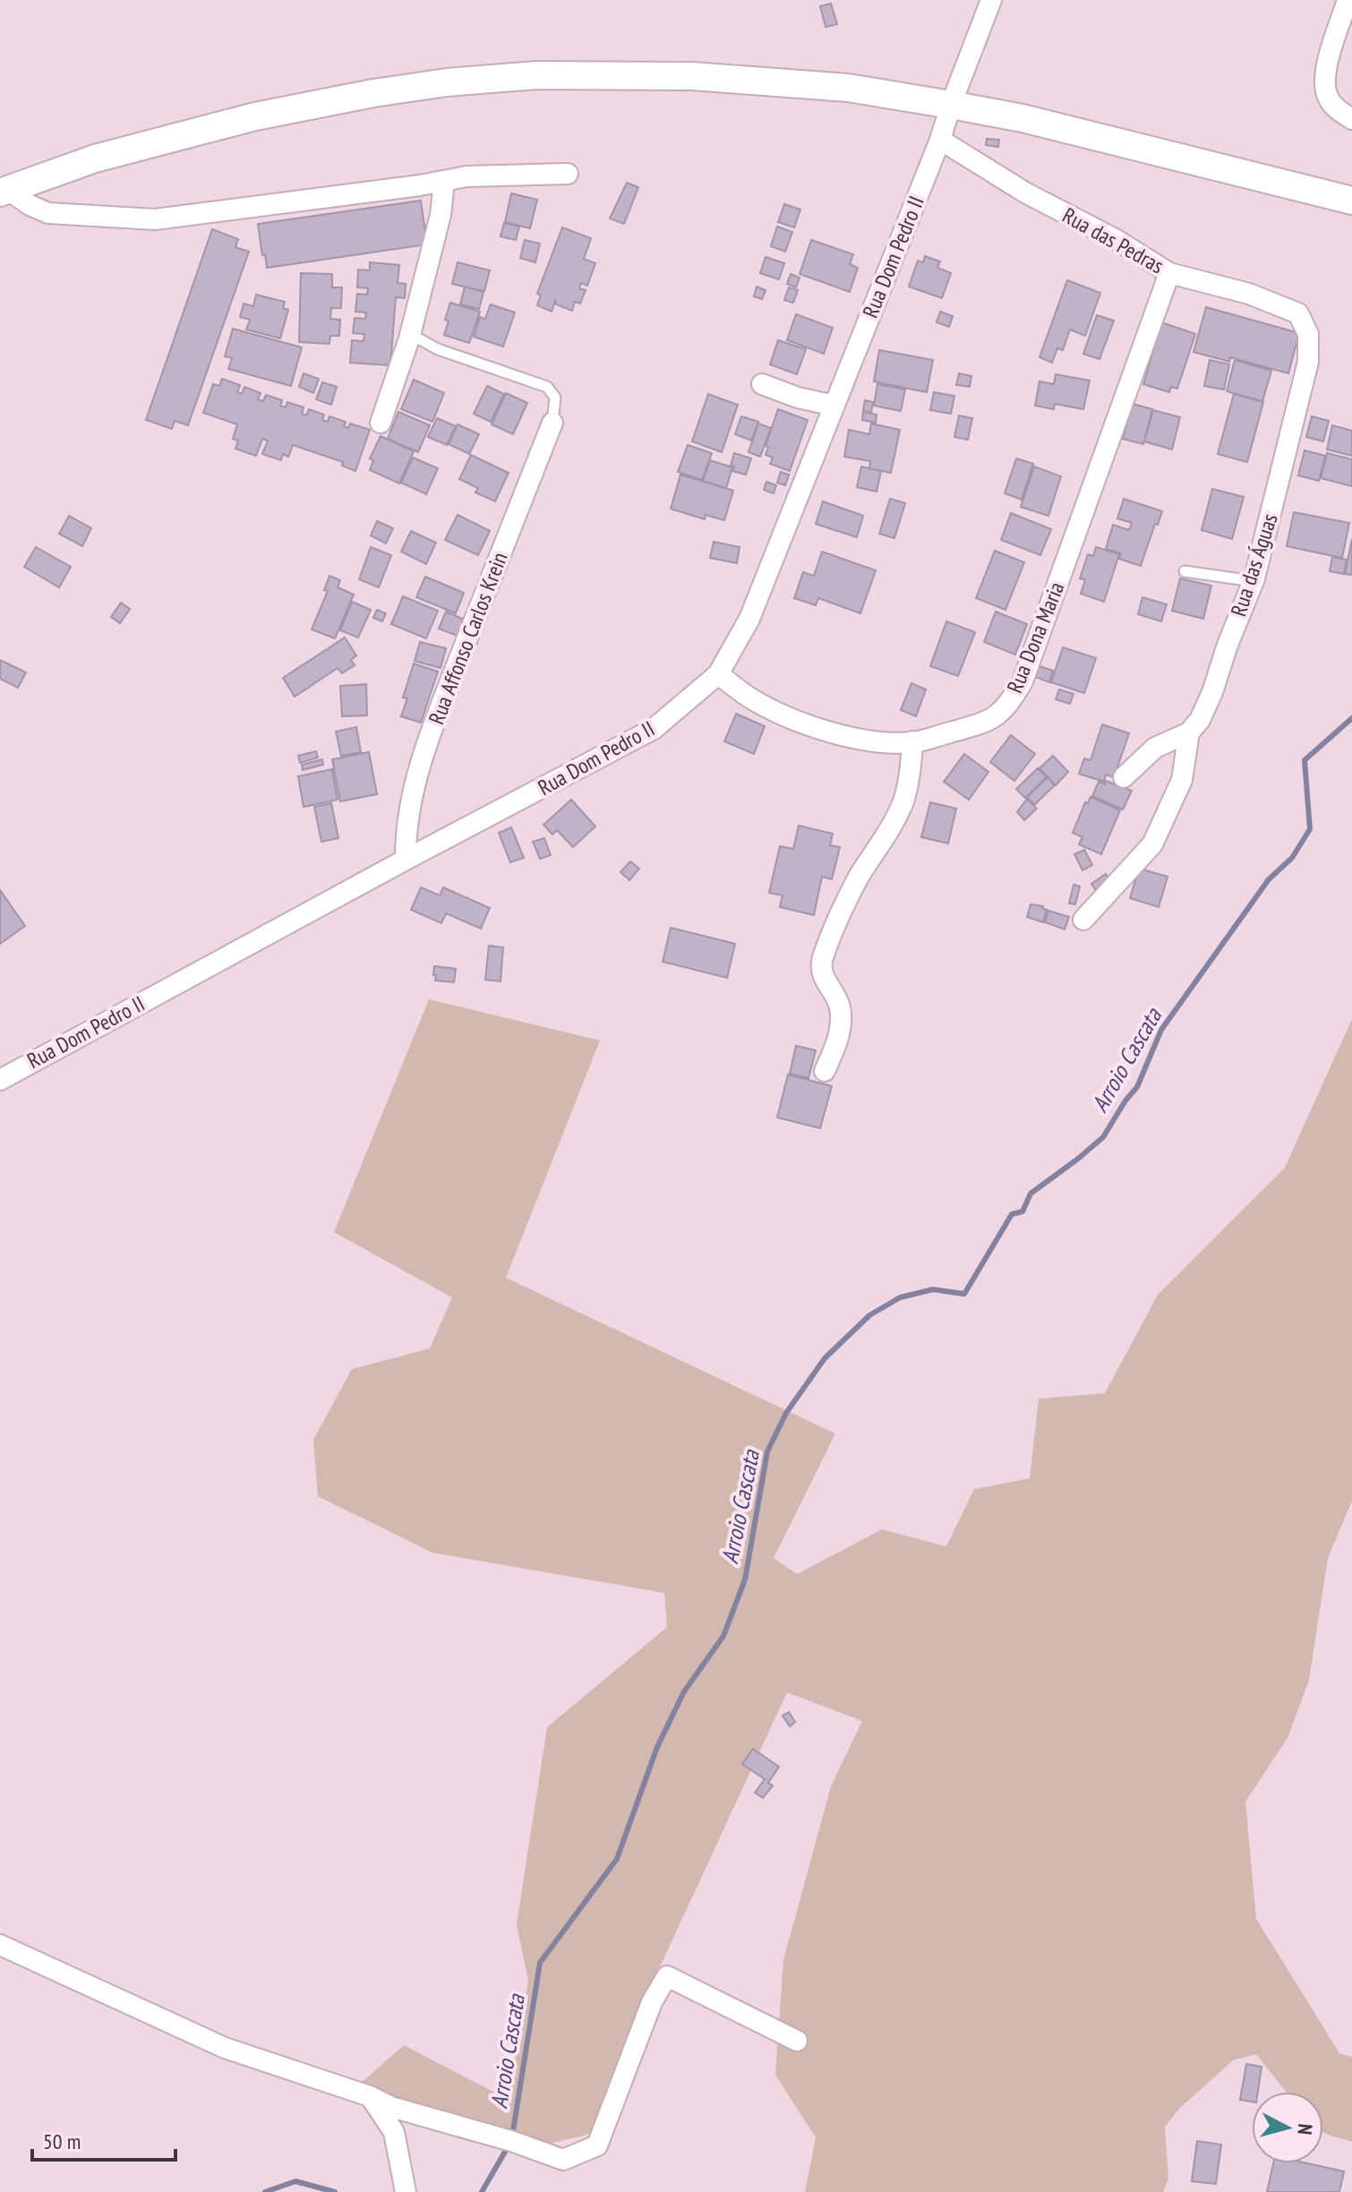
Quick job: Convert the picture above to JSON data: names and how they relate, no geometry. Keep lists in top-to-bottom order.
{
  "streets": {
    "street": [
      "Rua das Pedras",
      "Rua Dom Pedro II",
      "Rua das Águas",
      "Rua Dona Maria",
      "Rua Affonso Carlos Krein"
    ]
  },
  "crossings": [
    ["Rua das Pedras", "Rua Dom Pedro II"],
    ["Rua das Pedras", "Rua das Águas"],
    ["Rua das Pedras", "Rua Dona Maria"],
    ["Rua Dom Pedro II", "Rua Dona Maria"],
    ["Rua Dom Pedro II", "Rua Affonso Carlos Krein"]
  ],
  "water": ["Arroio Cascata"],
  "scale_bar": "50 m",
  "north": "right"
}
